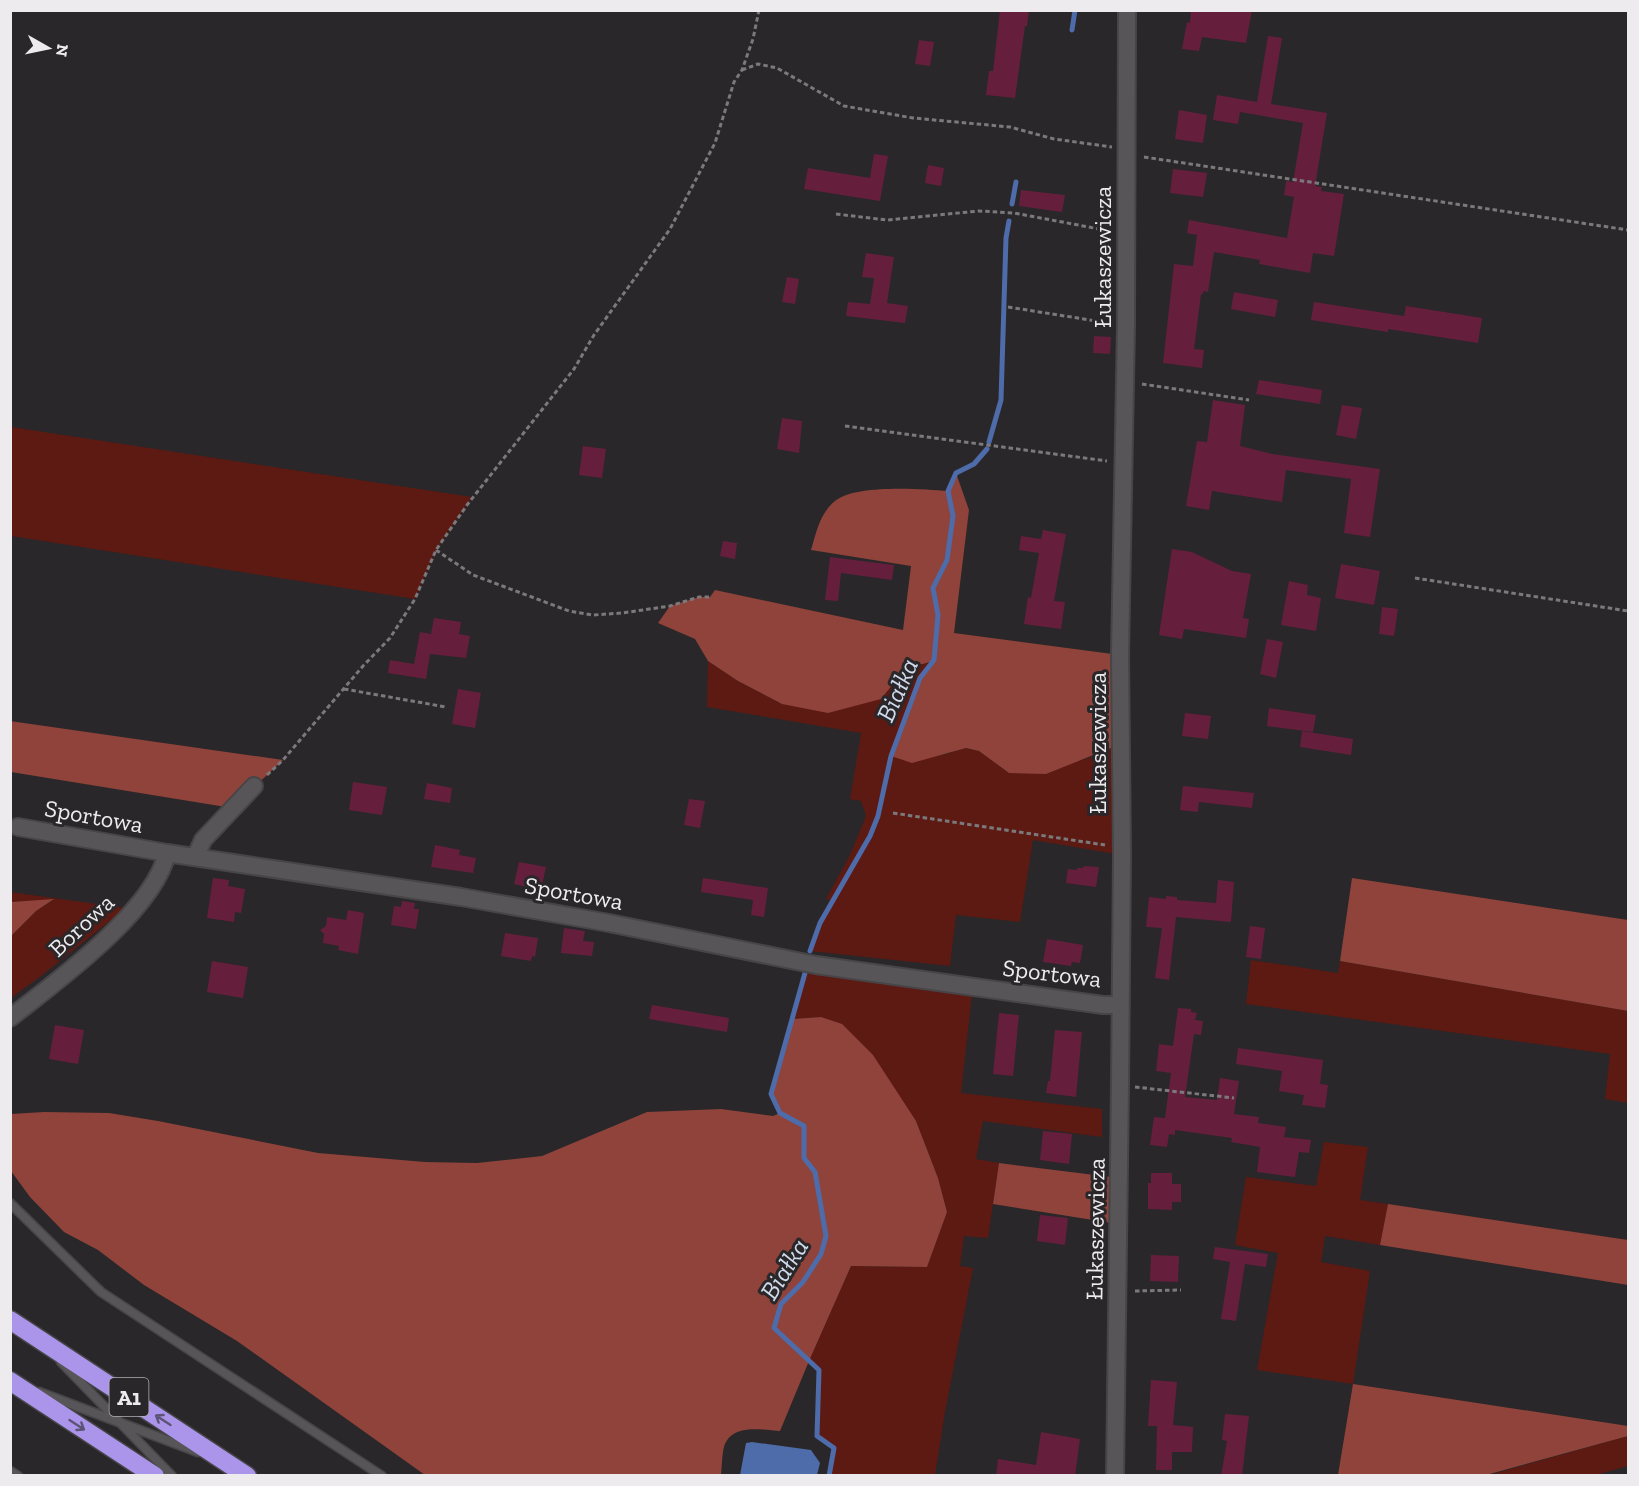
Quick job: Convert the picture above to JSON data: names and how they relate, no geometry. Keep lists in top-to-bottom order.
{
  "streets": {
    "highway": ["A1"],
    "street": ["Łukaszewicza", "Sportowa", "Borowa"]
  },
  "crossings": [
    ["Łukaszewicza", "Sportowa"],
    ["Sportowa", "Borowa"]
  ],
  "water": ["Białka"],
  "north": "right"
}
